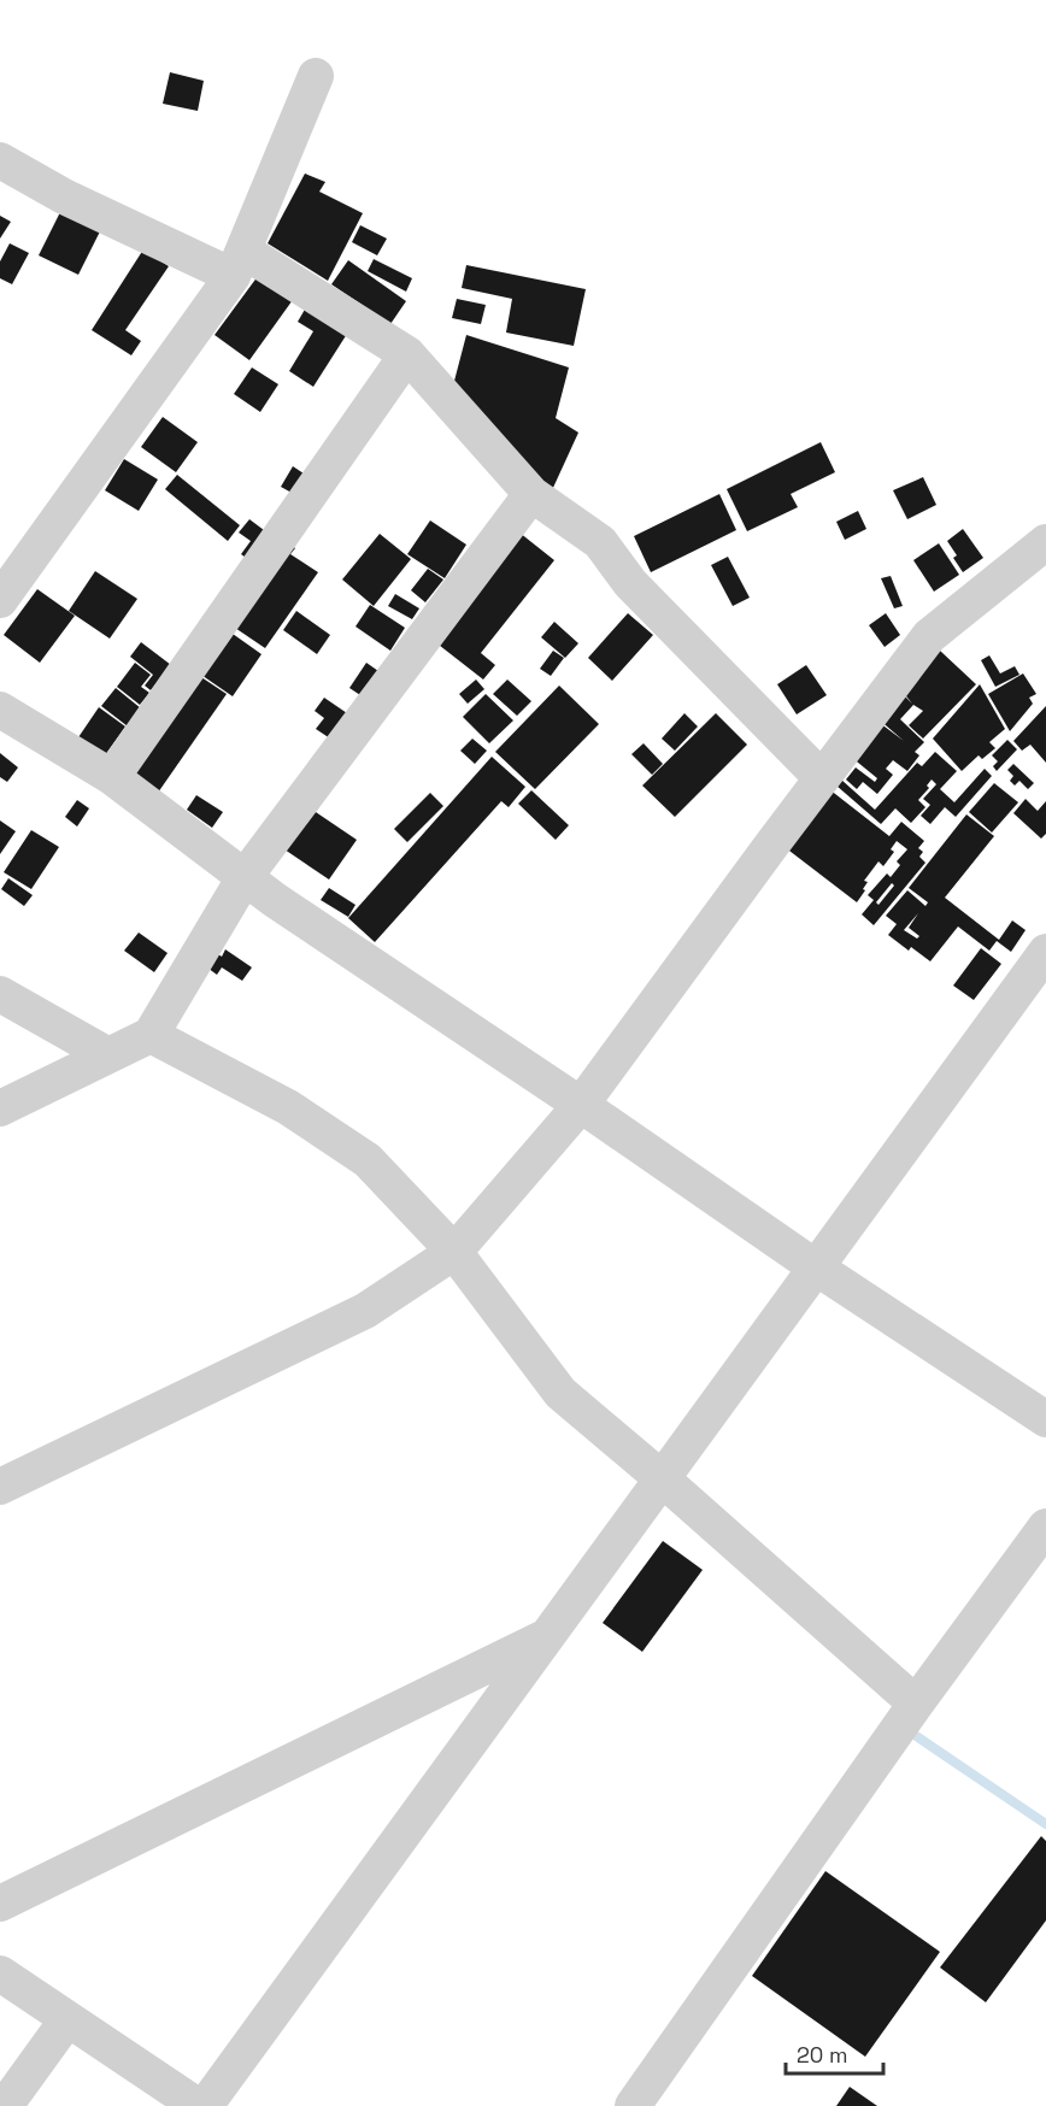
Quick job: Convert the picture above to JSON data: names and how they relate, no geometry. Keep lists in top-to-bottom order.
{
  "scale_bar": "20 m"
}
